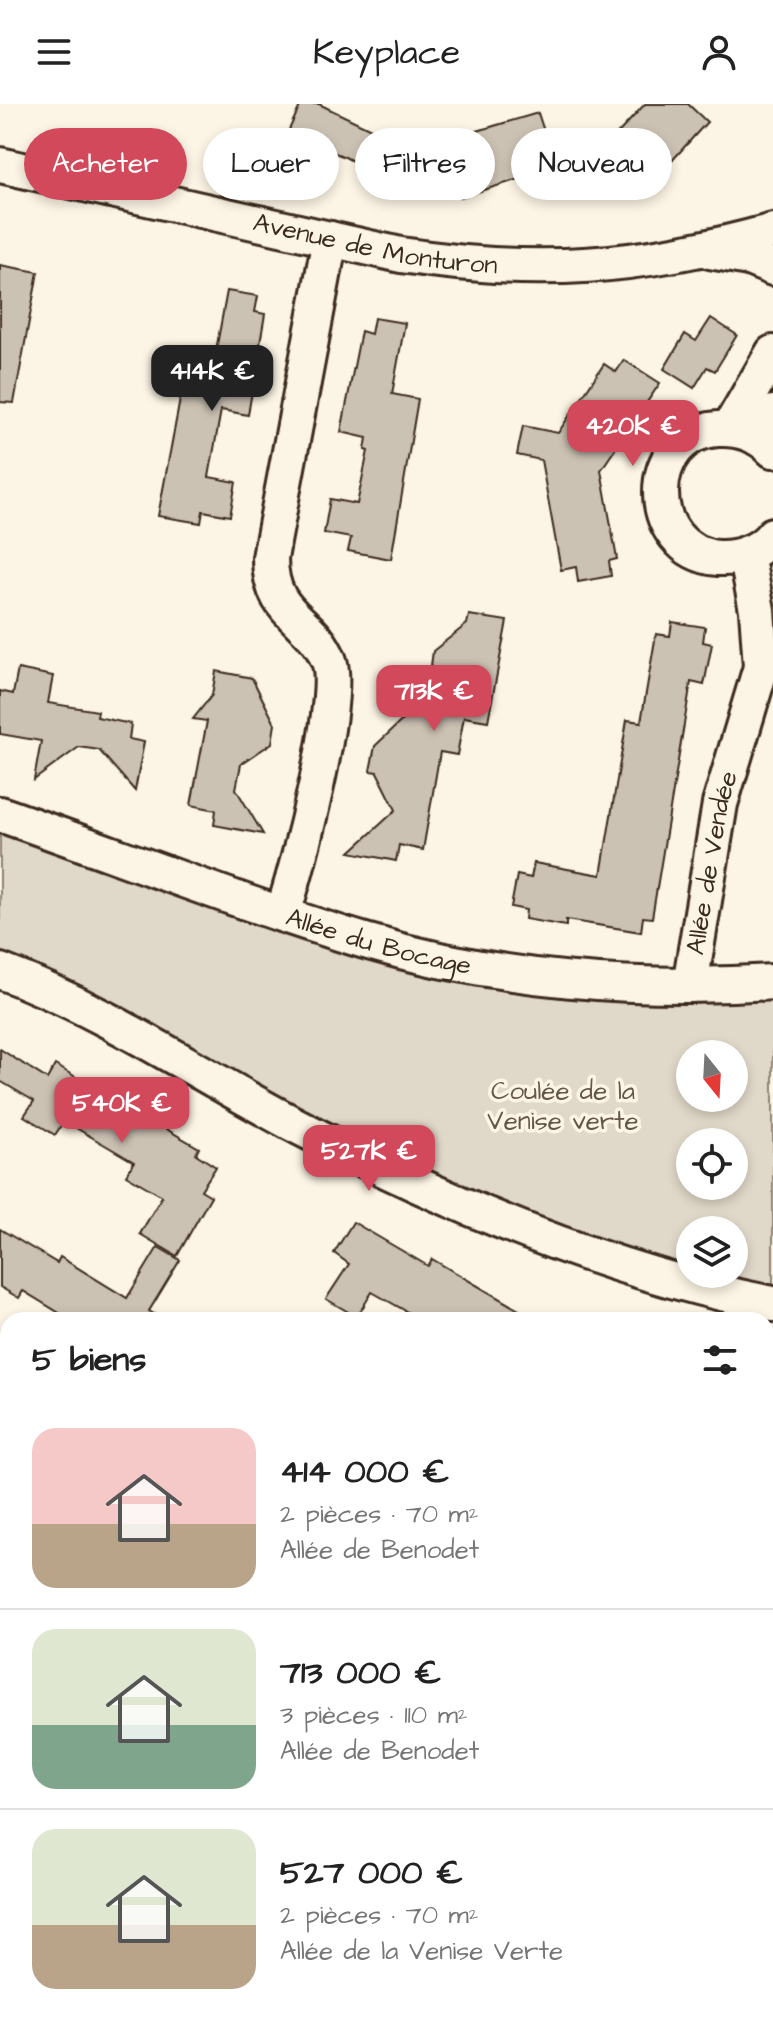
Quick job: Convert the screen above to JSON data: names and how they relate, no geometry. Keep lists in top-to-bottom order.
{
  "streets": {
    "street": ["Avenue de Monturon", "Allée de Vendée", "Allée du Bocage"]
  },
  "crossings": [
    ["Allée de Vendée", "Allée du Bocage"]
  ],
  "parks": ["Coulée de la Venise verte"],
  "north": "bottom",
  "page": {
    "header": "Keyplace",
    "chip": [
      "Acheter",
      "Louer",
      "Filtres",
      "Nouveau"
    ],
    "price": [
      "414K €",
      "420K €",
      "713K €",
      "540K €",
      "527K €"
    ],
    "heading": "5 biens",
    "list": [
      {
        "name": "414 000 €",
        "note": "2 pièces · 70 m² · Allée de Benodet"
      },
      {
        "name": "713 000 €",
        "note": "3 pièces · 110 m² · Allée de Benodet"
      },
      {
        "name": "527 000 €",
        "note": "2 pièces · 70 m² · Allée de la Venise Verte"
      }
    ]
  }
}
